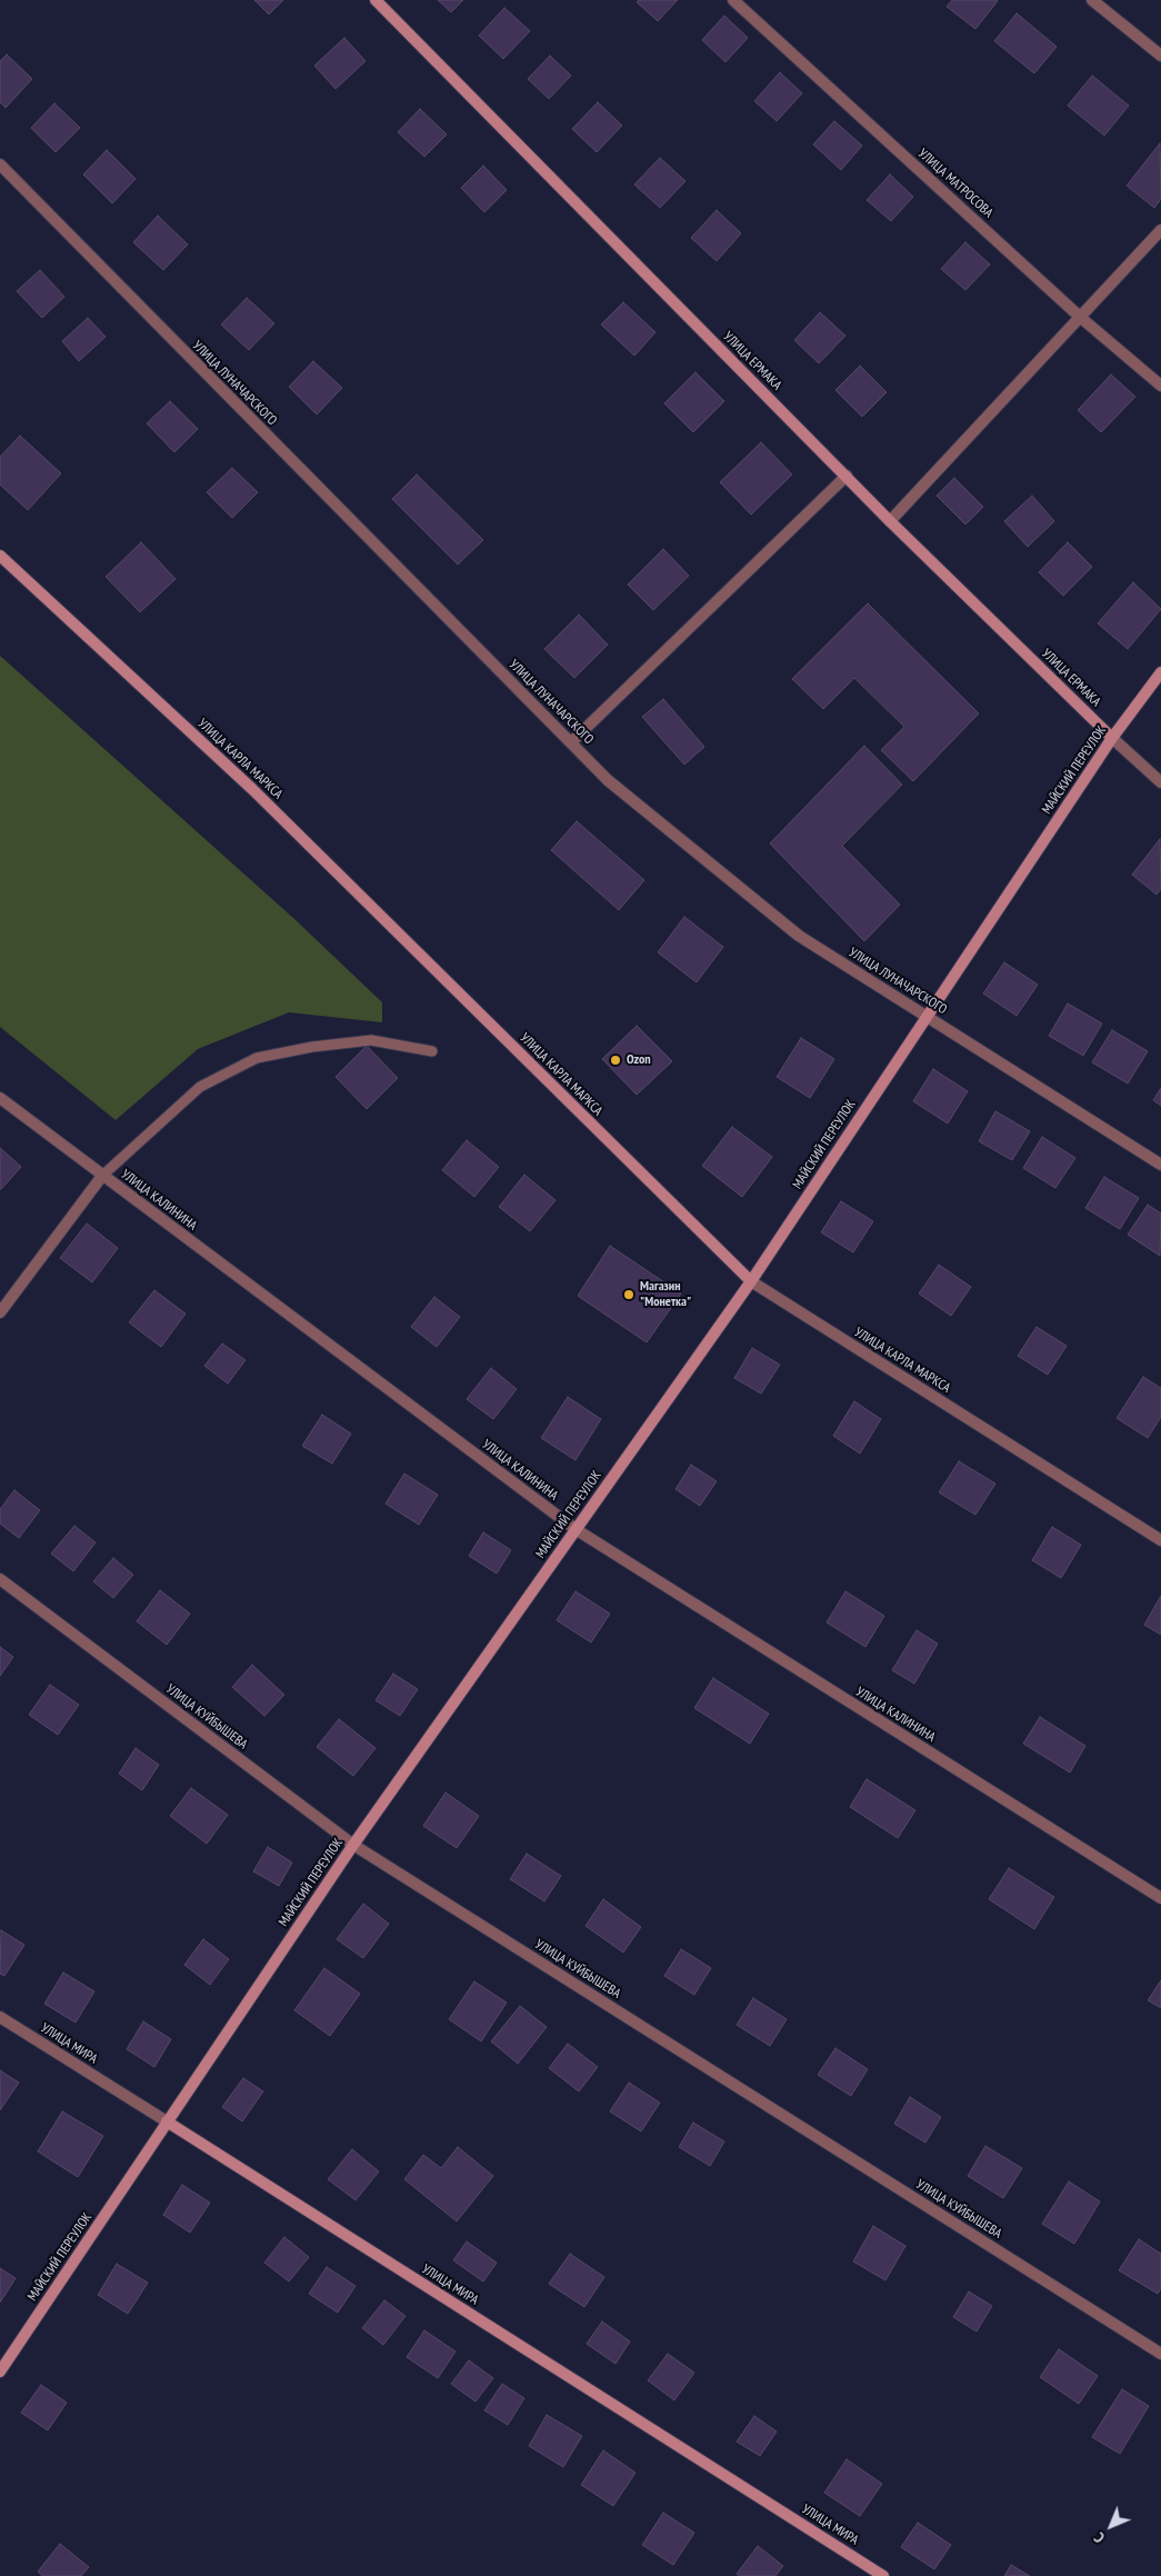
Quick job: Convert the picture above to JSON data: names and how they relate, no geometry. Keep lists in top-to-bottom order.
{
  "streets": {
    "main road": [
      "УЛИЦА ЕРМАКА",
      "УЛИЦА КАРЛА МАРКСА",
      "МАЙСКИЙ ПЕРЕУЛОК",
      "УЛИЦА МИРА"
    ],
    "street": [
      "УЛИЦА МАТРОСОВА",
      "УЛИЦА ЛУНАЧАРСКОГО",
      "УЛИЦА КАЛИНИНА",
      "УЛИЦА КУЙБЫШЕВА"
    ]
  },
  "crossings": [
    ["УЛИЦА ЕРМАКА", "МАЙСКИЙ ПЕРЕУЛОК"],
    ["УЛИЦА ЛУНАЧАРСКОГО", "МАЙСКИЙ ПЕРЕУЛОК"],
    ["УЛИЦА КАРЛА МАРКСА", "МАЙСКИЙ ПЕРЕУЛОК"],
    ["МАЙСКИЙ ПЕРЕУЛОК", "УЛИЦА КАЛИНИНА"],
    ["МАЙСКИЙ ПЕРЕУЛОК", "УЛИЦА КУЙБЫШЕВА"],
    ["МАЙСКИЙ ПЕРЕУЛОК", "УЛИЦА МИРА"]
  ],
  "places": ["Ozon", "Магазин \"Монетка\""],
  "north": "bottom left"
}
